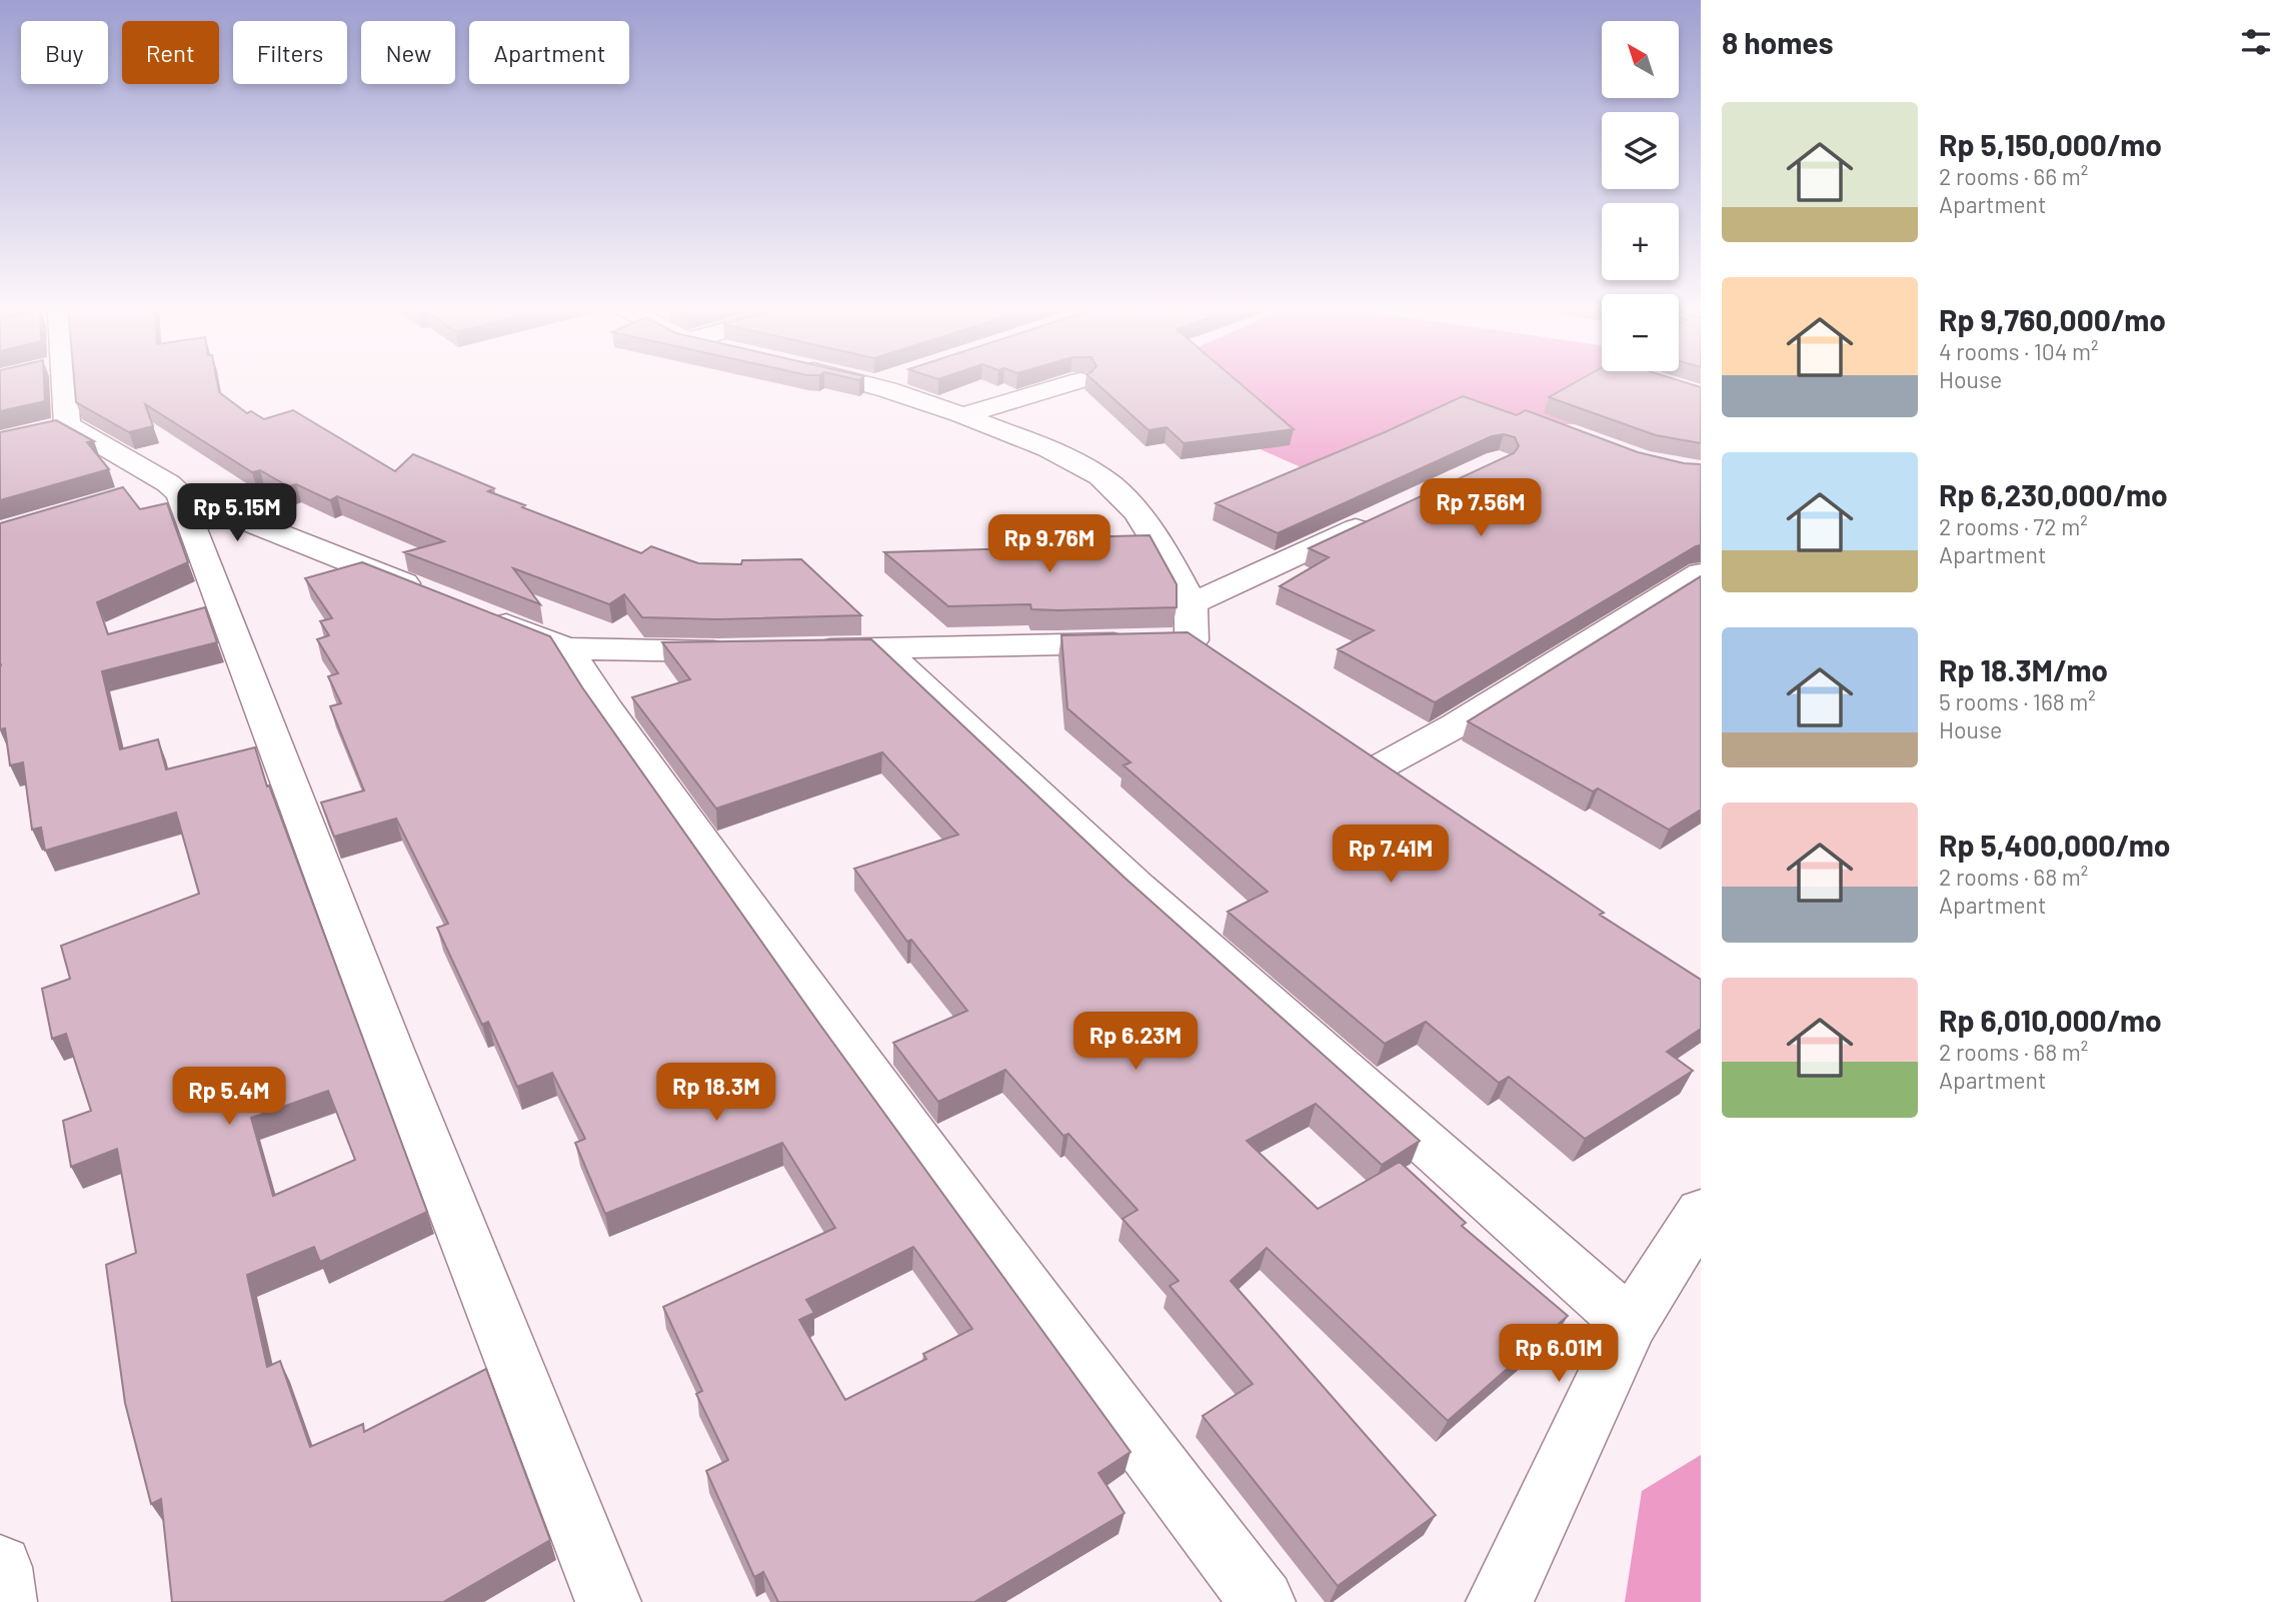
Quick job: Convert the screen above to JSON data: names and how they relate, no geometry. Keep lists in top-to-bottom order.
{
  "north": "top left",
  "page": {
    "heading": "8 homes",
    "map_buttons": ["+", "−"],
    "chip": [
      "Buy",
      "Rent",
      "Filters",
      "New",
      "Apartment"
    ],
    "list": [
      {
        "name": "Rp 5,150,000/mo",
        "note": "2 rooms · 66 m² · Apartment"
      },
      {
        "name": "Rp 9,760,000/mo",
        "note": "4 rooms · 104 m² · House"
      },
      {
        "name": "Rp 6,230,000/mo",
        "note": "2 rooms · 72 m² · Apartment"
      },
      {
        "name": "Rp 18.3M/mo",
        "note": "5 rooms · 168 m² · House"
      },
      {
        "name": "Rp 5,400,000/mo",
        "note": "2 rooms · 68 m² · Apartment"
      },
      {
        "name": "Rp 6,010,000/mo",
        "note": "2 rooms · 68 m² · Apartment"
      }
    ],
    "price": [
      "Rp 7.56M",
      "Rp 5.15M",
      "Rp 9.76M",
      "Rp 7.41M",
      "Rp 6.23M",
      "Rp 18.3M",
      "Rp 5.4M",
      "Rp 6.01M"
    ]
  }
}
